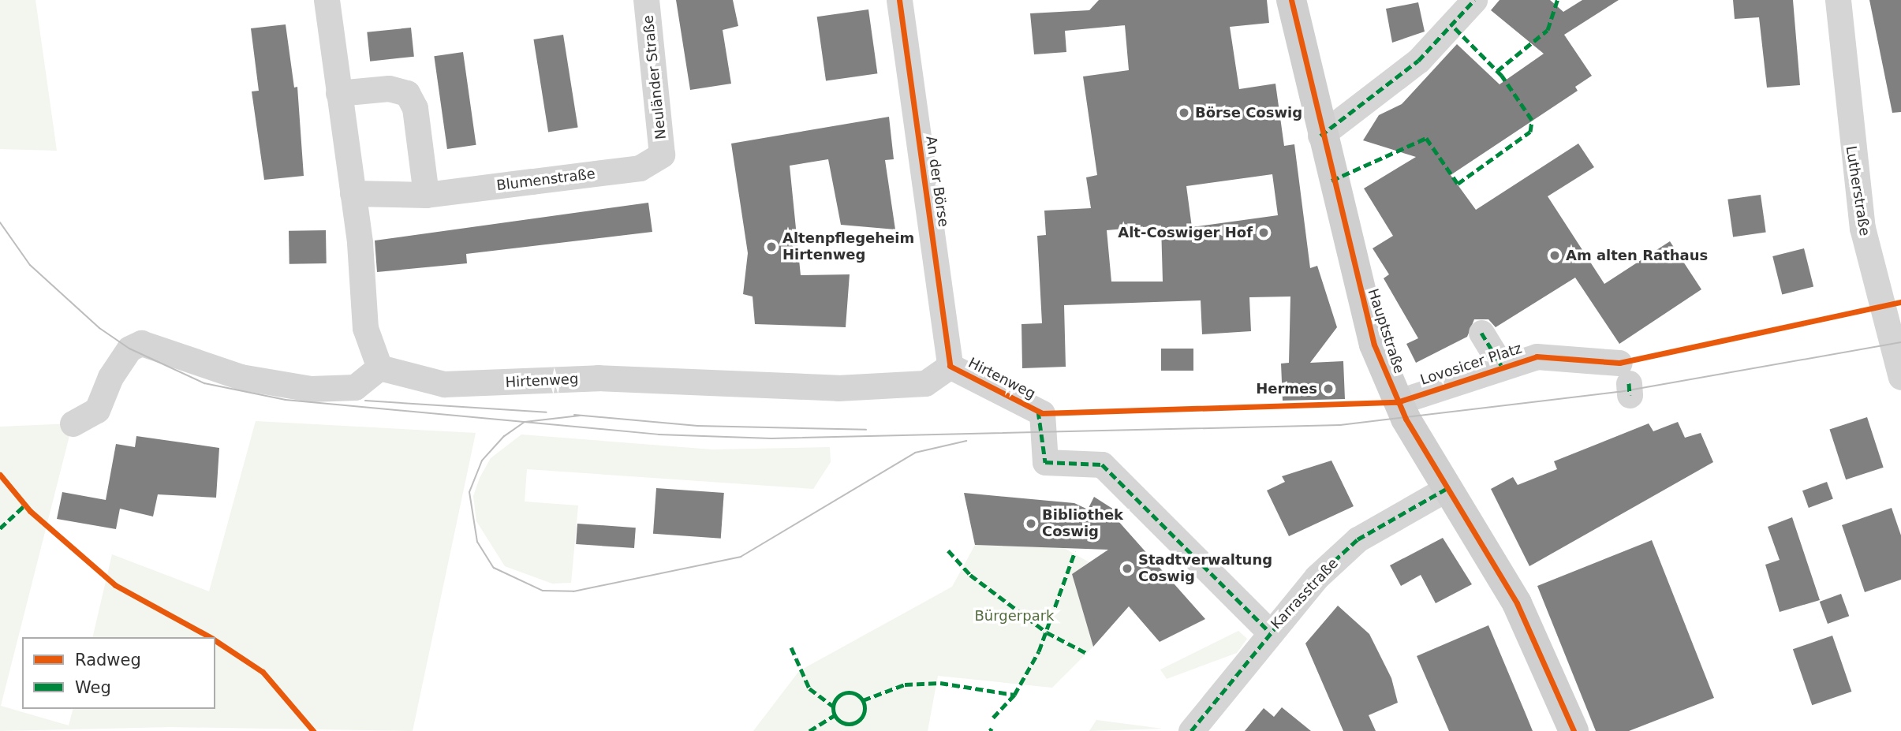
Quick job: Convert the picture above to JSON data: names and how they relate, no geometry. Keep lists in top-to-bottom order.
{
  "streets": {
    "main road": ["Hauptstraße"],
    "street": [
      "Neuländer Straße",
      "Blumenstraße",
      "An der Börse",
      "Lutherstraße",
      "Lovosicer Platz",
      "Hirtenweg",
      "Karrasstraße"
    ]
  },
  "crossings": [
    ["Neuländer Straße", "Blumenstraße"],
    ["An der Börse", "Hirtenweg"],
    ["Hauptstraße", "Lovosicer Platz"],
    ["Hauptstraße", "Karrasstraße"],
    ["Hirtenweg", "Karrasstraße"]
  ],
  "parks": ["Bürgerpark"],
  "places": [
    "Börse Coswig",
    "Alt-Coswiger Hof",
    "Altenpflegeheim Hirtenweg",
    "Am alten Rathaus",
    "Hermes",
    "Bibliothek Coswig",
    "Stadtverwaltung Coswig"
  ],
  "legend": ["Radweg", "Weg"]
}
